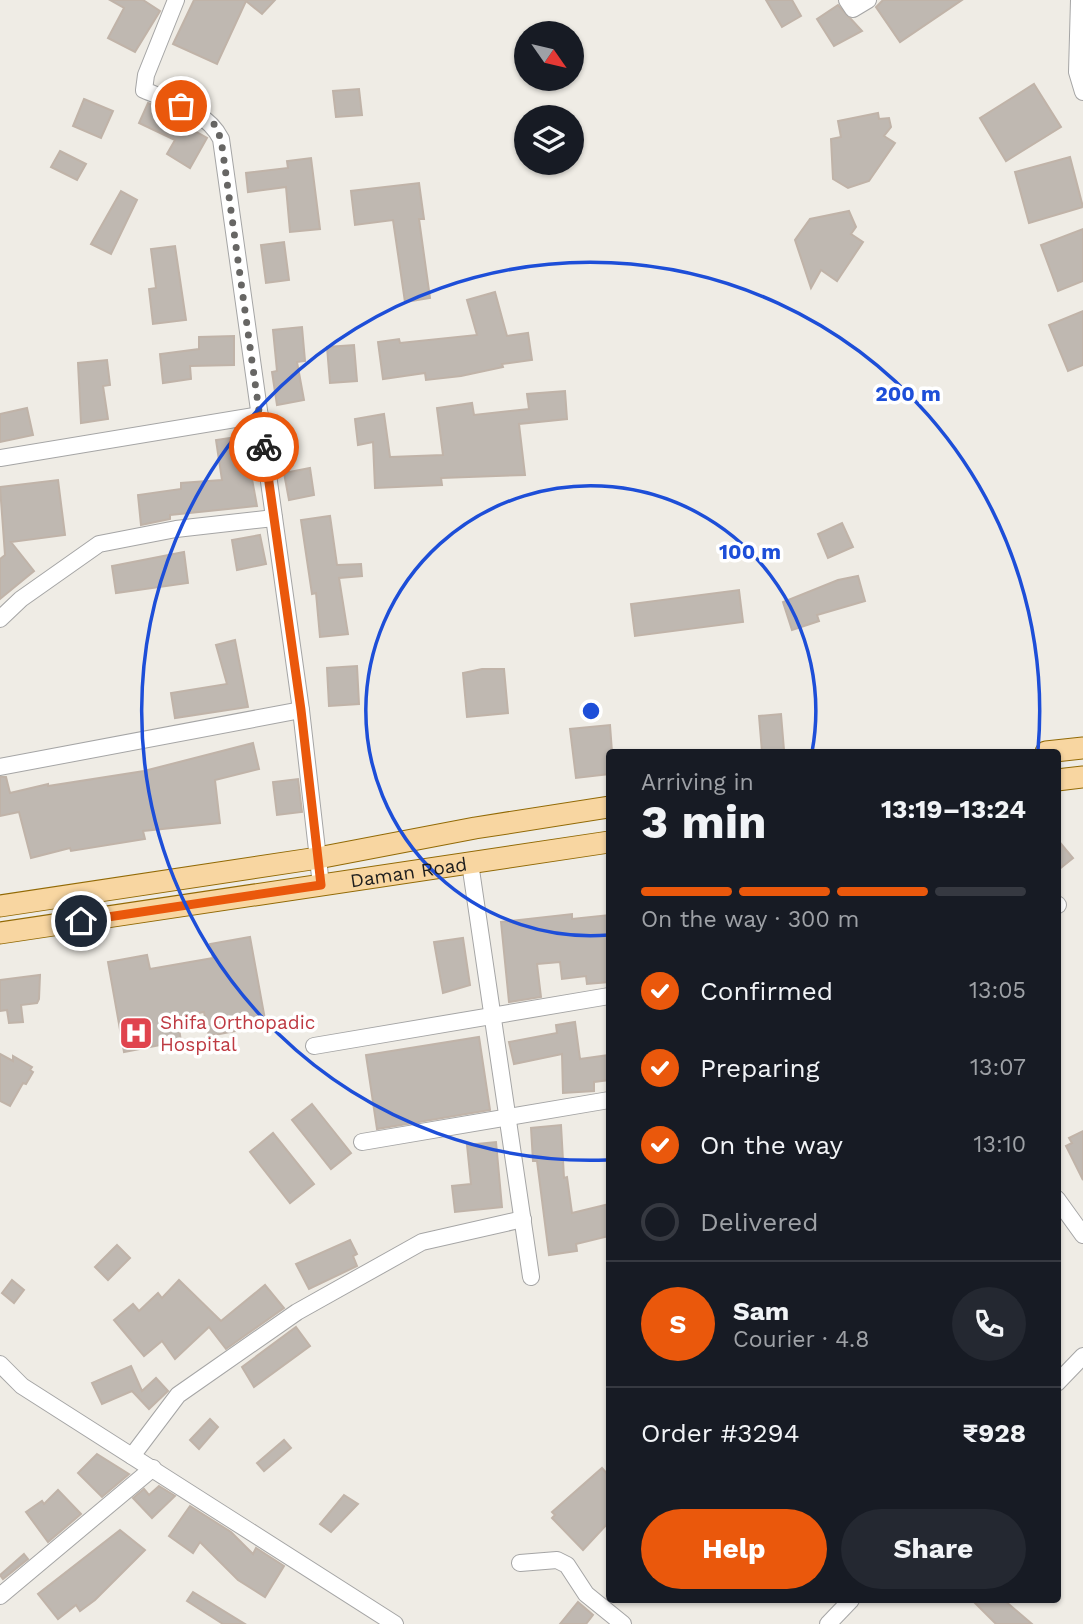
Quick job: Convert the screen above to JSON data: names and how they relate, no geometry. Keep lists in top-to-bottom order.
{
  "streets": {
    "main road": ["Daman Road"]
  },
  "places": {
    "hospital": ["Shifa Orthopadic Hospital"]
  },
  "north": "bottom right",
  "page": {
    "heading": ["3 min", "Arriving in", "13:19–13:24"],
    "panel": [
      "Sam",
      "Courier · 4.8",
      "Order #3294",
      "₹928"
    ],
    "bar": "On the way · 300 m",
    "list": [
      ["Confirmed", "13:05"],
      ["Preparing", "13:07"],
      ["On the way", "13:10"],
      "Delivered"
    ],
    "round": "S",
    "buttons": ["Help", "Share"]
  },
  "rings": ["200 m", "100 m"]
}
